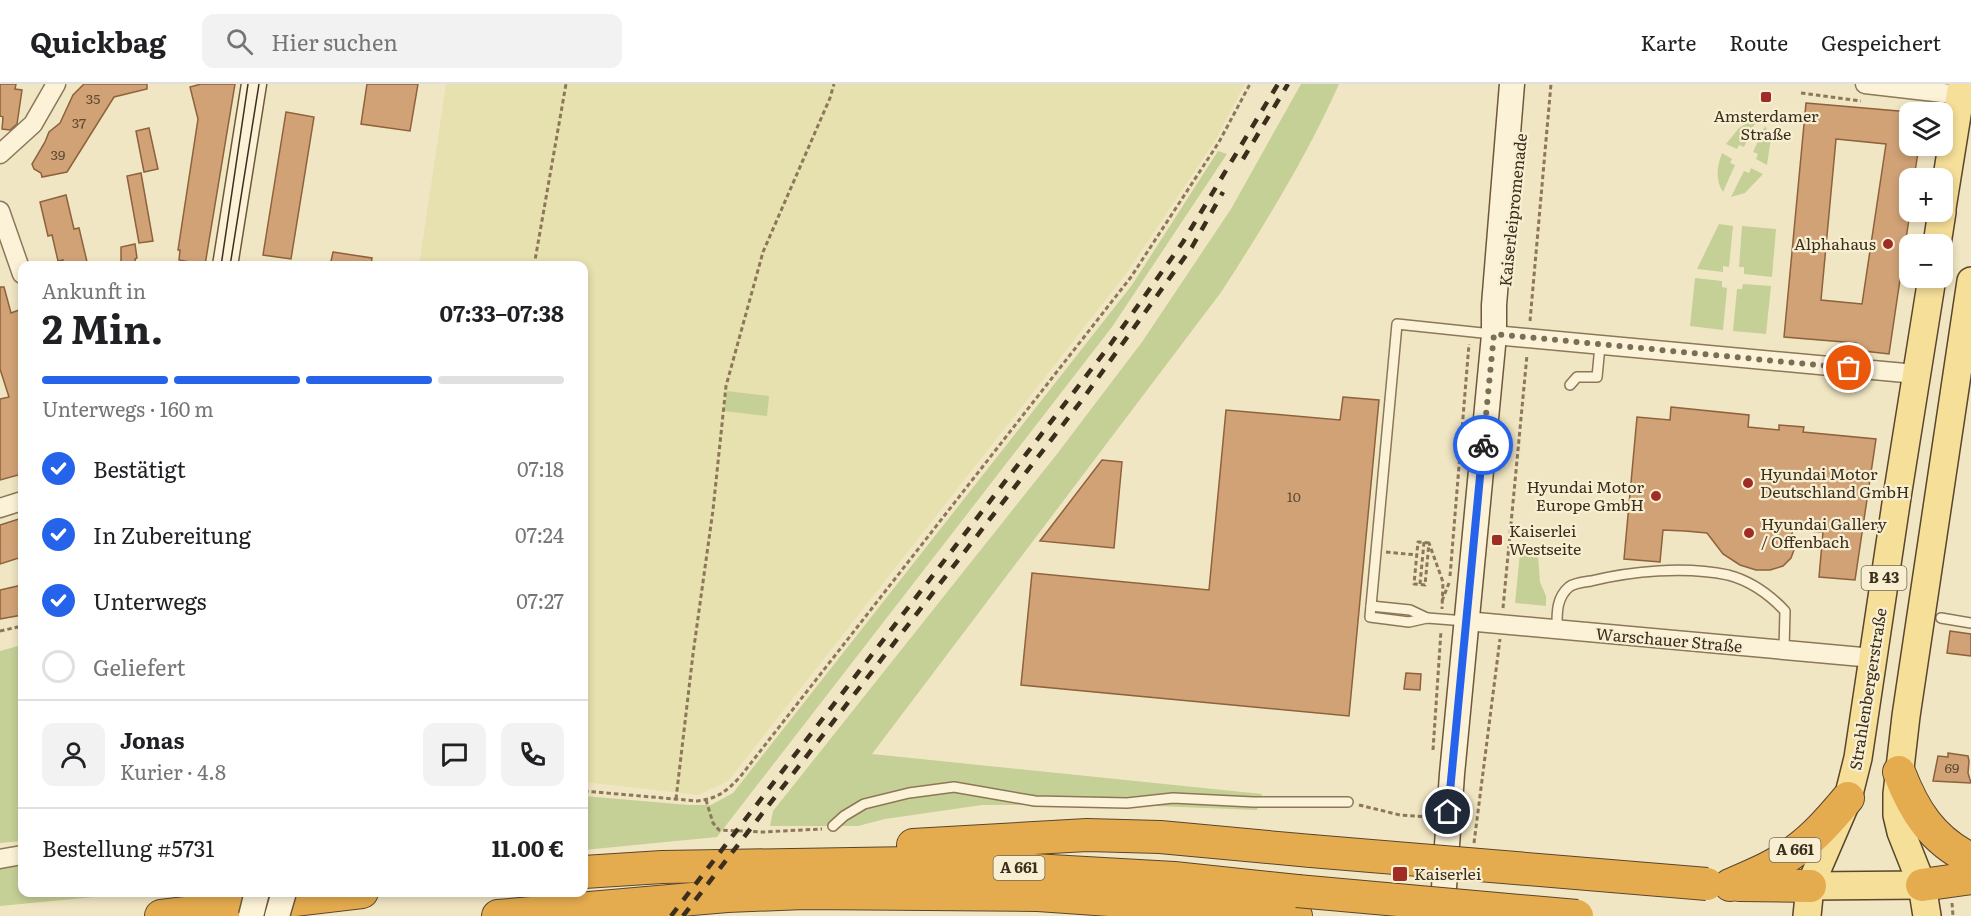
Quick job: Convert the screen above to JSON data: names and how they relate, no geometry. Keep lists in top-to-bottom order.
{
  "streets": {
    "highway": ["A 661"],
    "main road": ["Kaiserleipromenade", "B 43", "Strahlenbergerstraße"],
    "street": ["Warschauer Straße"]
  },
  "crossings": [
    ["Kaiserleipromenade", "Warschauer Straße"],
    ["Warschauer Straße", "Strahlenbergerstraße"],
    ["Strahlenbergerstraße", "A 661"]
  ],
  "places": {
    "transit": ["Amsterdamer Straße", "Kaiserlei Westseite", "Kaiserlei"],
    "other": [
      "Alphahaus",
      "Hyundai Motor Deutschland GmbH",
      "Hyundai Motor Europe GmbH",
      "Hyundai Gallery / Offenbach"
    ]
  },
  "house_numbers": [
    "35",
    "37",
    "39",
    "10",
    "69"
  ],
  "page": {
    "header": "Quickbag",
    "search": "Hier suchen",
    "nav": ["Karte", "Route", "Gespeichert"],
    "map_buttons": ["+", "−"],
    "heading": ["2 Min.", "Ankunft in", "07:33–07:38"],
    "panel": [
      "Jonas",
      "Kurier · 4.8",
      "Bestellung #5731",
      "11.00 €"
    ],
    "bar": "Unterwegs · 160 m",
    "list": [
      ["Bestätigt", "07:18"],
      ["In Zubereitung", "07:24"],
      ["Unterwegs", "07:27"],
      "Geliefert"
    ]
  }
}
